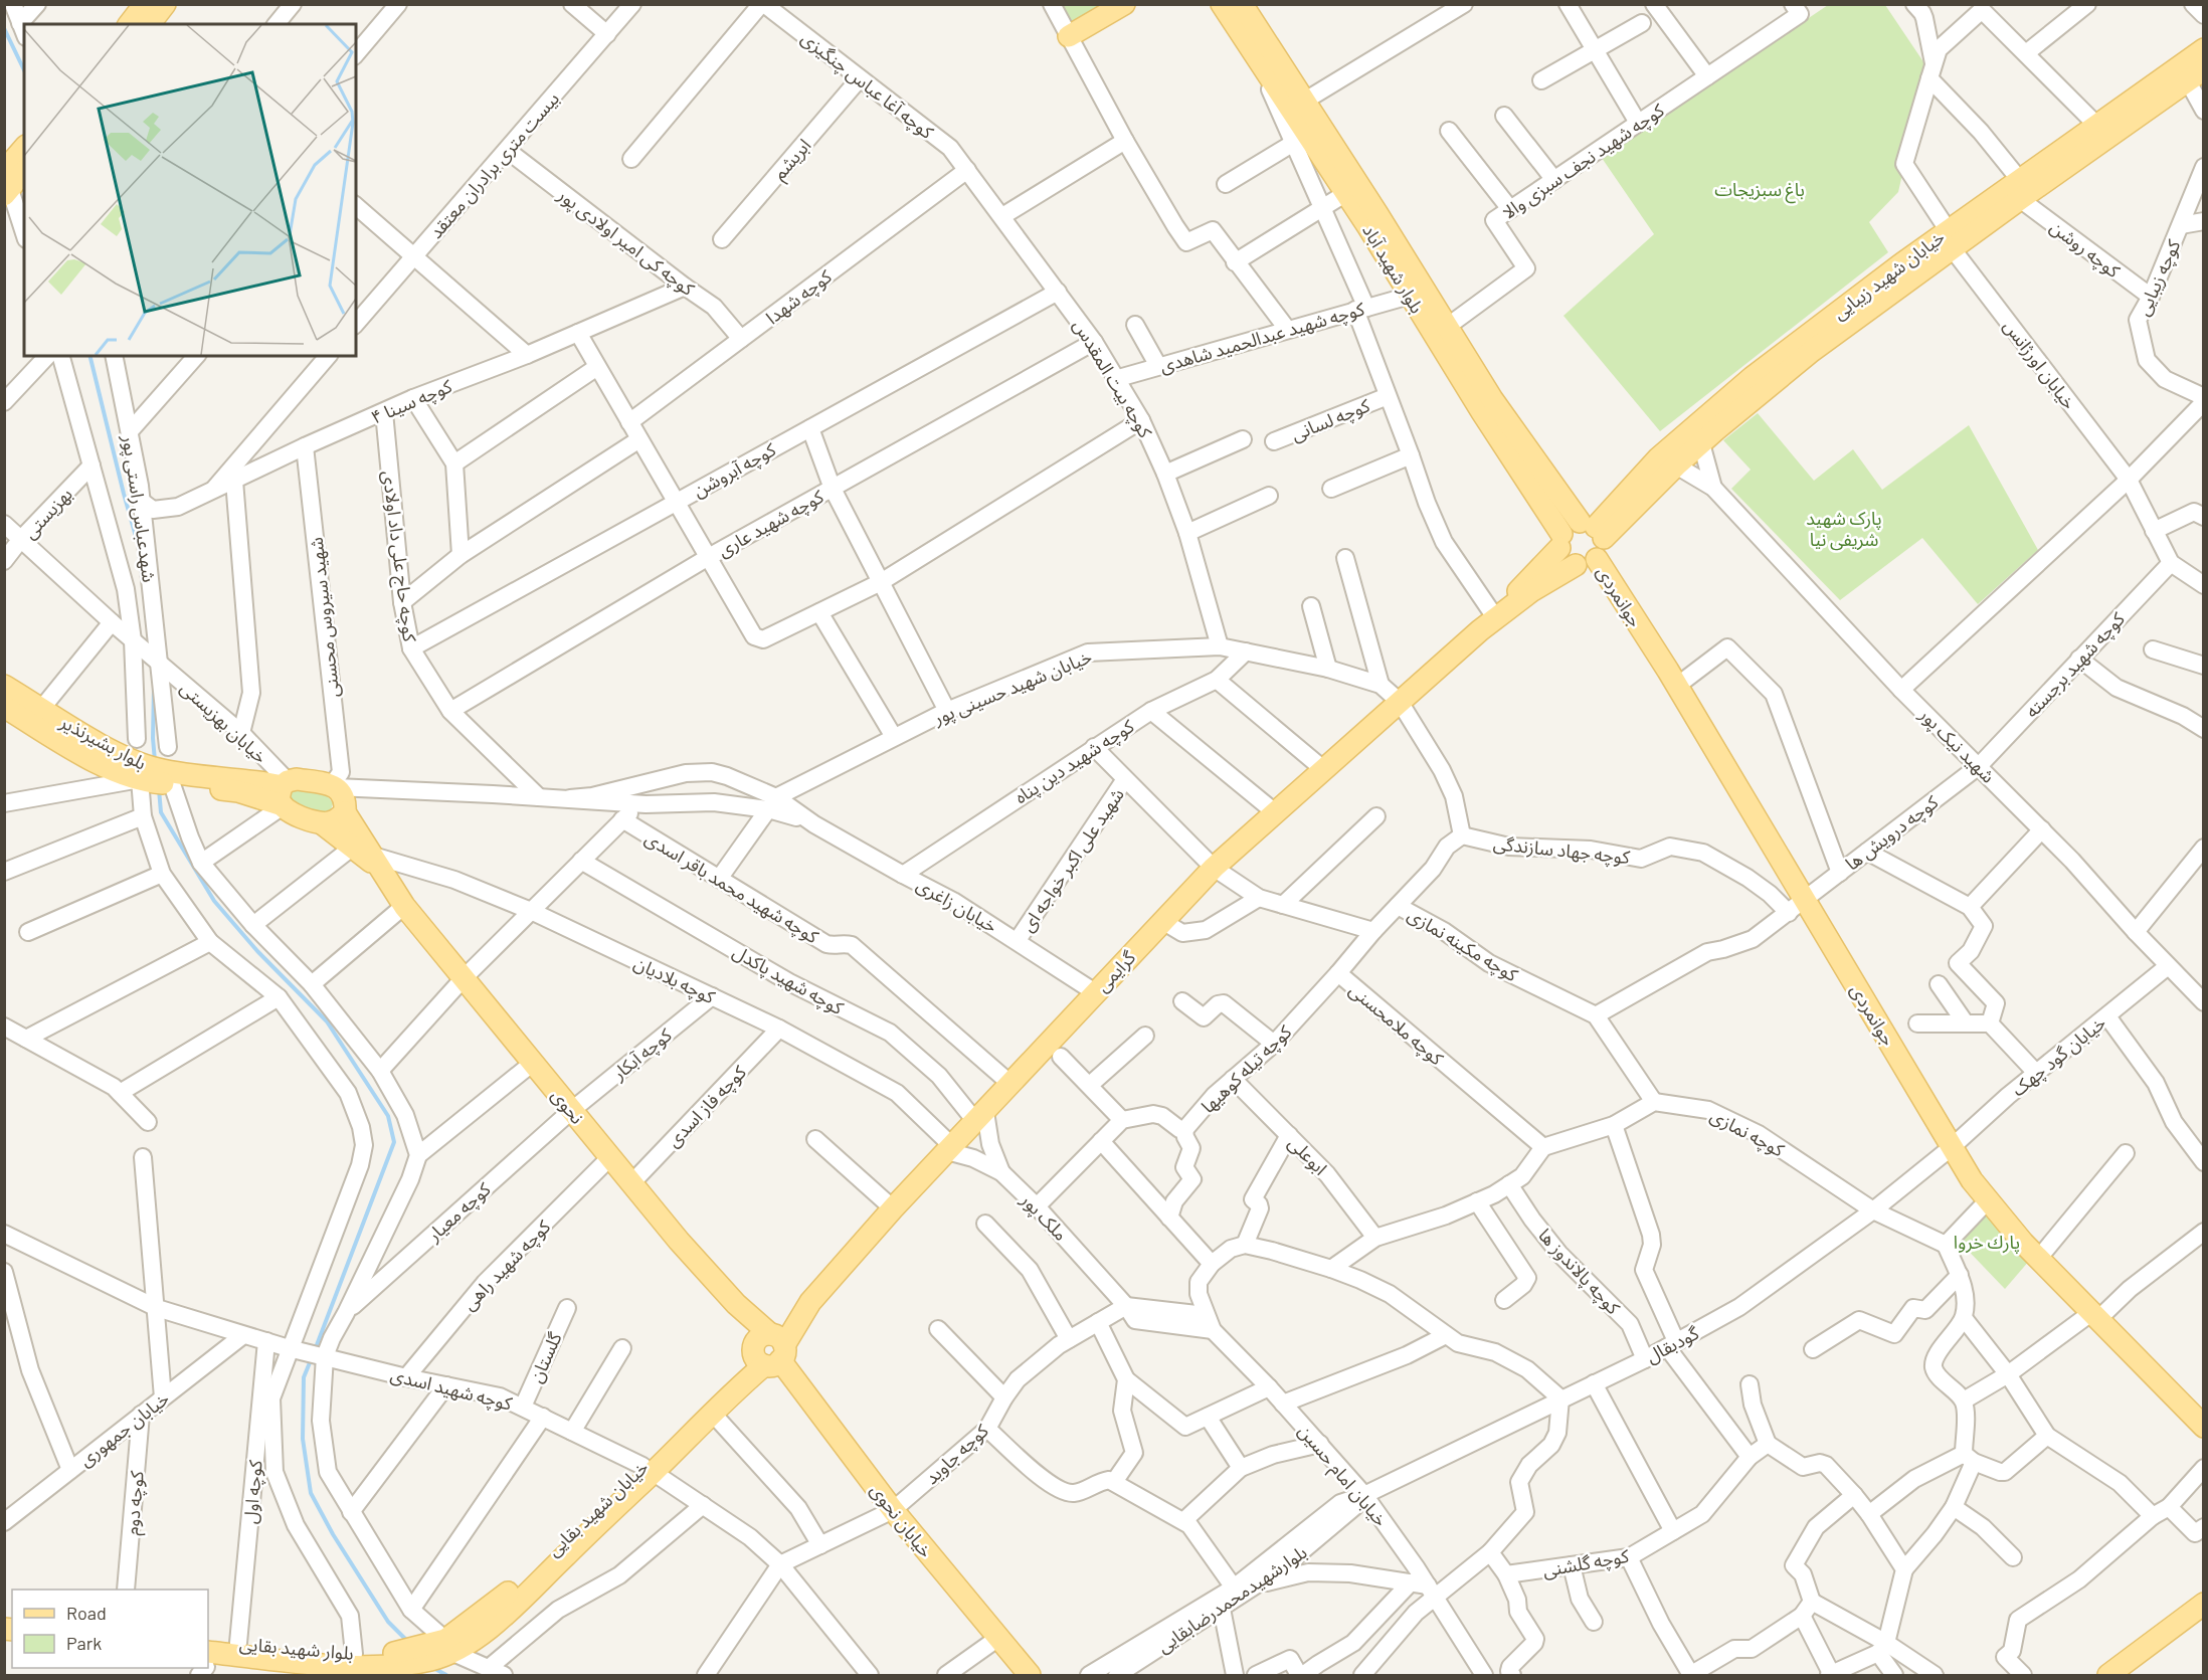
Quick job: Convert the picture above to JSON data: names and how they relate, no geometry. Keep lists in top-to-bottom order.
{
  "streets": {
    "main road": [
      "بلوار شهید آباد",
      "خیابان شهید زیبایی",
      "جوانمردی",
      "بلوار بشیرنذیر",
      "گرایمی",
      "نحوی",
      "خیابان شهید بقایی",
      "خیابان نحوی",
      "بلوار شهید بقایی"
    ],
    "street": [
      "کوچه آغا عباس چنگیزی",
      "ابریشم",
      "کوچه شهید نجف سبزی والا",
      "بیست متری برادران معتقد",
      "کوچه کی امیر اولادی پور",
      "کوچه روشن",
      "کوچه زیبایی",
      "کوچه شهدا",
      "کوچه شهید عبدالحمید شاهدی",
      "خیابان اورژانس",
      "کوچه بیت المقدس",
      "کوچه سینا ۴",
      "کوچه لسانی",
      "کوچه آبروشن",
      "شهدعباس راستی پور",
      "بهزیستی",
      "کوچه شهید عاری",
      "کوچه حاج علی داد اولادی",
      "شهید سیروس محسنی",
      "کوچه شهید برجسته",
      "خیابان شهید حسینی پور",
      "خیابان بهزیستی",
      "شهید نیک پور",
      "کوچه شهید دین پناه",
      "کوچه درویش ها",
      "کوچه جهاد سازندگی",
      "شهید علی اکبر خواجه ای",
      "کوچه شهید محمد باقر اسدی",
      "خیابان زاغری",
      "کوچه مکینه نمازی",
      "کوچه بلادیان",
      "کوچه شهید پاکدل",
      "کوچه ملامحسنی",
      "کوچه آبکار",
      "خیابان گود چهک",
      "کوچه تیله کوهیها",
      "کوچه فاز اسدی",
      "کوچه نمازی",
      "ابوعلی",
      "کوچه معیار",
      "ملک پور",
      "کوچه شهید راهی",
      "کوچه پالاندوز ها",
      "گودبقال",
      "گلستان",
      "کوچه شهید اسدی",
      "خیابان جمهوری",
      "کوچه جاوید",
      "خیابان امام حسین",
      "کوچه اول",
      "کوچه دوم",
      "کوچه گلشنی",
      "بلوارشهیدمحمدرضابقایی"
    ]
  },
  "crossings": [
    ["کوچه آغا عباس چنگیزی", "ابریشم"],
    ["کوچه آغا عباس چنگیزی", "کوچه شهدا"],
    ["کوچه آغا عباس چنگیزی", "کوچه بیت المقدس"],
    ["کوچه شهید نجف سبزی والا", "بلوار شهید آباد"],
    ["بیست متری برادران معتقد", "کوچه کی امیر اولادی پور"],
    ["کوچه کی امیر اولادی پور", "کوچه شهدا"],
    ["کوچه کی امیر اولادی پور", "کوچه سینا ۴"],
    ["کوچه روشن", "خیابان شهید زیبایی"],
    ["کوچه روشن", "کوچه زیبایی"],
    ["کوچه روشن", "خیابان اورژانس"],
    ["بلوار شهید آباد", "خیابان شهید زیبایی"],
    ["بلوار شهید آباد", "کوچه شهید عبدالحمید شاهدی"],
    ["خیابان شهید زیبایی", "خیابان اورژانس"],
    ["خیابان شهید زیبایی", "شهید نیک پور"],
    ["خیابان شهید زیبایی", "گرایمی"],
    ["کوچه شهدا", "کوچه بیت المقدس"],
    ["کوچه شهید عبدالحمید شاهدی", "کوچه بیت المقدس"],
    ["خیابان اورژانس", "کوچه شهید برجسته"],
    ["کوچه بیت المقدس", "کوچه آبروشن"],
    ["کوچه بیت المقدس", "کوچه شهید عاری"],
    ["کوچه بیت المقدس", "خیابان شهید حسینی پور"],
    ["کوچه سینا ۴", "شهدعباس راستی پور"],
    ["کوچه سینا ۴", "کوچه حاج علی داد اولادی"],
    ["کوچه سینا ۴", "شهید سیروس محسنی"],
    ["کوچه آبروشن", "کوچه حاج علی داد اولادی"],
    ["شهدعباس راستی پور", "خیابان بهزیستی"],
    ["کوچه شهید عاری", "کوچه حاج علی داد اولادی"],
    ["جوانمردی", "کوچه درویش ها"],
    ["جوانمردی", "کوچه جهاد سازندگی"],
    ["جوانمردی", "خیابان گود چهک"],
    ["جوانمردی", "گودبقال"],
    ["شهید سیروس محسنی", "نحوی"],
    ["کوچه شهید برجسته", "شهید نیک پور"],
    ["کوچه شهید برجسته", "کوچه درویش ها"],
    ["خیابان شهید حسینی پور", "کوچه شهید دین پناه"],
    ["خیابان شهید حسینی پور", "خیابان زاغری"],
    ["خیابان شهید حسینی پور", "گرایمی"],
    ["خیابان بهزیستی", "بلوار بشیرنذیر"],
    ["شهید نیک پور", "کوچه درویش ها"],
    ["شهید نیک پور", "خیابان گود چهک"],
    ["کوچه شهید دین پناه", "خیابان زاغری"],
    ["کوچه درویش ها", "کوچه جهاد سازندگی"],
    ["کوچه درویش ها", "کوچه مکینه نمازی"],
    ["کوچه جهاد سازندگی", "کوچه ملامحسنی"],
    ["شهید علی اکبر خواجه ای", "خیابان زاغری"],
    ["کوچه شهید محمد باقر اسدی", "گرایمی"],
    ["خیابان زاغری", "گرایمی"],
    ["کوچه مکینه نمازی", "کوچه ملامحسنی"],
    ["کوچه مکینه نمازی", "کوچه نمازی"],
    ["گرایمی", "کوچه بلادیان"],
    ["گرایمی", "کوچه شهید پاکدل"],
    ["گرایمی", "نحوی"],
    ["گرایمی", "ملک پور"],
    ["گرایمی", "خیابان شهید بقایی"],
    ["گرایمی", "خیابان نحوی"],
    ["کوچه بلادیان", "کوچه آبکار"],
    ["کوچه بلادیان", "نحوی"],
    ["کوچه بلادیان", "کوچه فاز اسدی"],
    ["کوچه بلادیان", "ملک پور"],
    ["کوچه ملامحسنی", "کوچه تیله کوهیها"],
    ["کوچه آبکار", "نحوی"],
    ["کوچه آبکار", "کوچه معیار"],
    ["خیابان گود چهک", "گودبقال"],
    ["کوچه تیله کوهیها", "ابوعلی"],
    ["نحوی", "کوچه فاز اسدی"],
    ["نحوی", "کوچه معیار"],
    ["نحوی", "کوچه شهید راهی"],
    ["نحوی", "خیابان شهید بقایی"],
    ["نحوی", "خیابان نحوی"],
    ["کوچه نمازی", "گودبقال"],
    ["ملک پور", "کوچه جاوید"],
    ["کوچه شهید راهی", "کوچه شهید اسدی"],
    ["کوچه پالاندوز ها", "گودبقال"],
    ["گودبقال", "خیابان امام حسین"],
    ["گودبقال", "بلوارشهیدمحمدرضابقایی"],
    ["گلستان", "کوچه شهید اسدی"],
    ["کوچه شهید اسدی", "خیابان جمهوری"],
    ["کوچه شهید اسدی", "کوچه جاوید"],
    ["کوچه شهید اسدی", "کوچه اول"],
    ["کوچه شهید اسدی", "خیابان شهید بقایی"],
    ["خیابان جمهوری", "کوچه دوم"],
    ["کوچه جاوید", "خیابان نحوی"],
    ["خیابان امام حسین", "بلوارشهیدمحمدرضابقایی"],
    ["کوچه اول", "بلوار شهید بقایی"],
    ["خیابان شهید بقایی", "خیابان نحوی"],
    ["خیابان شهید بقایی", "بلوار شهید بقایی"]
  ],
  "parks": ["باغ سبزیجات", "پارک شهید شریفی نیا", "پارك خروا"],
  "legend": ["Road", "Park"]
}
